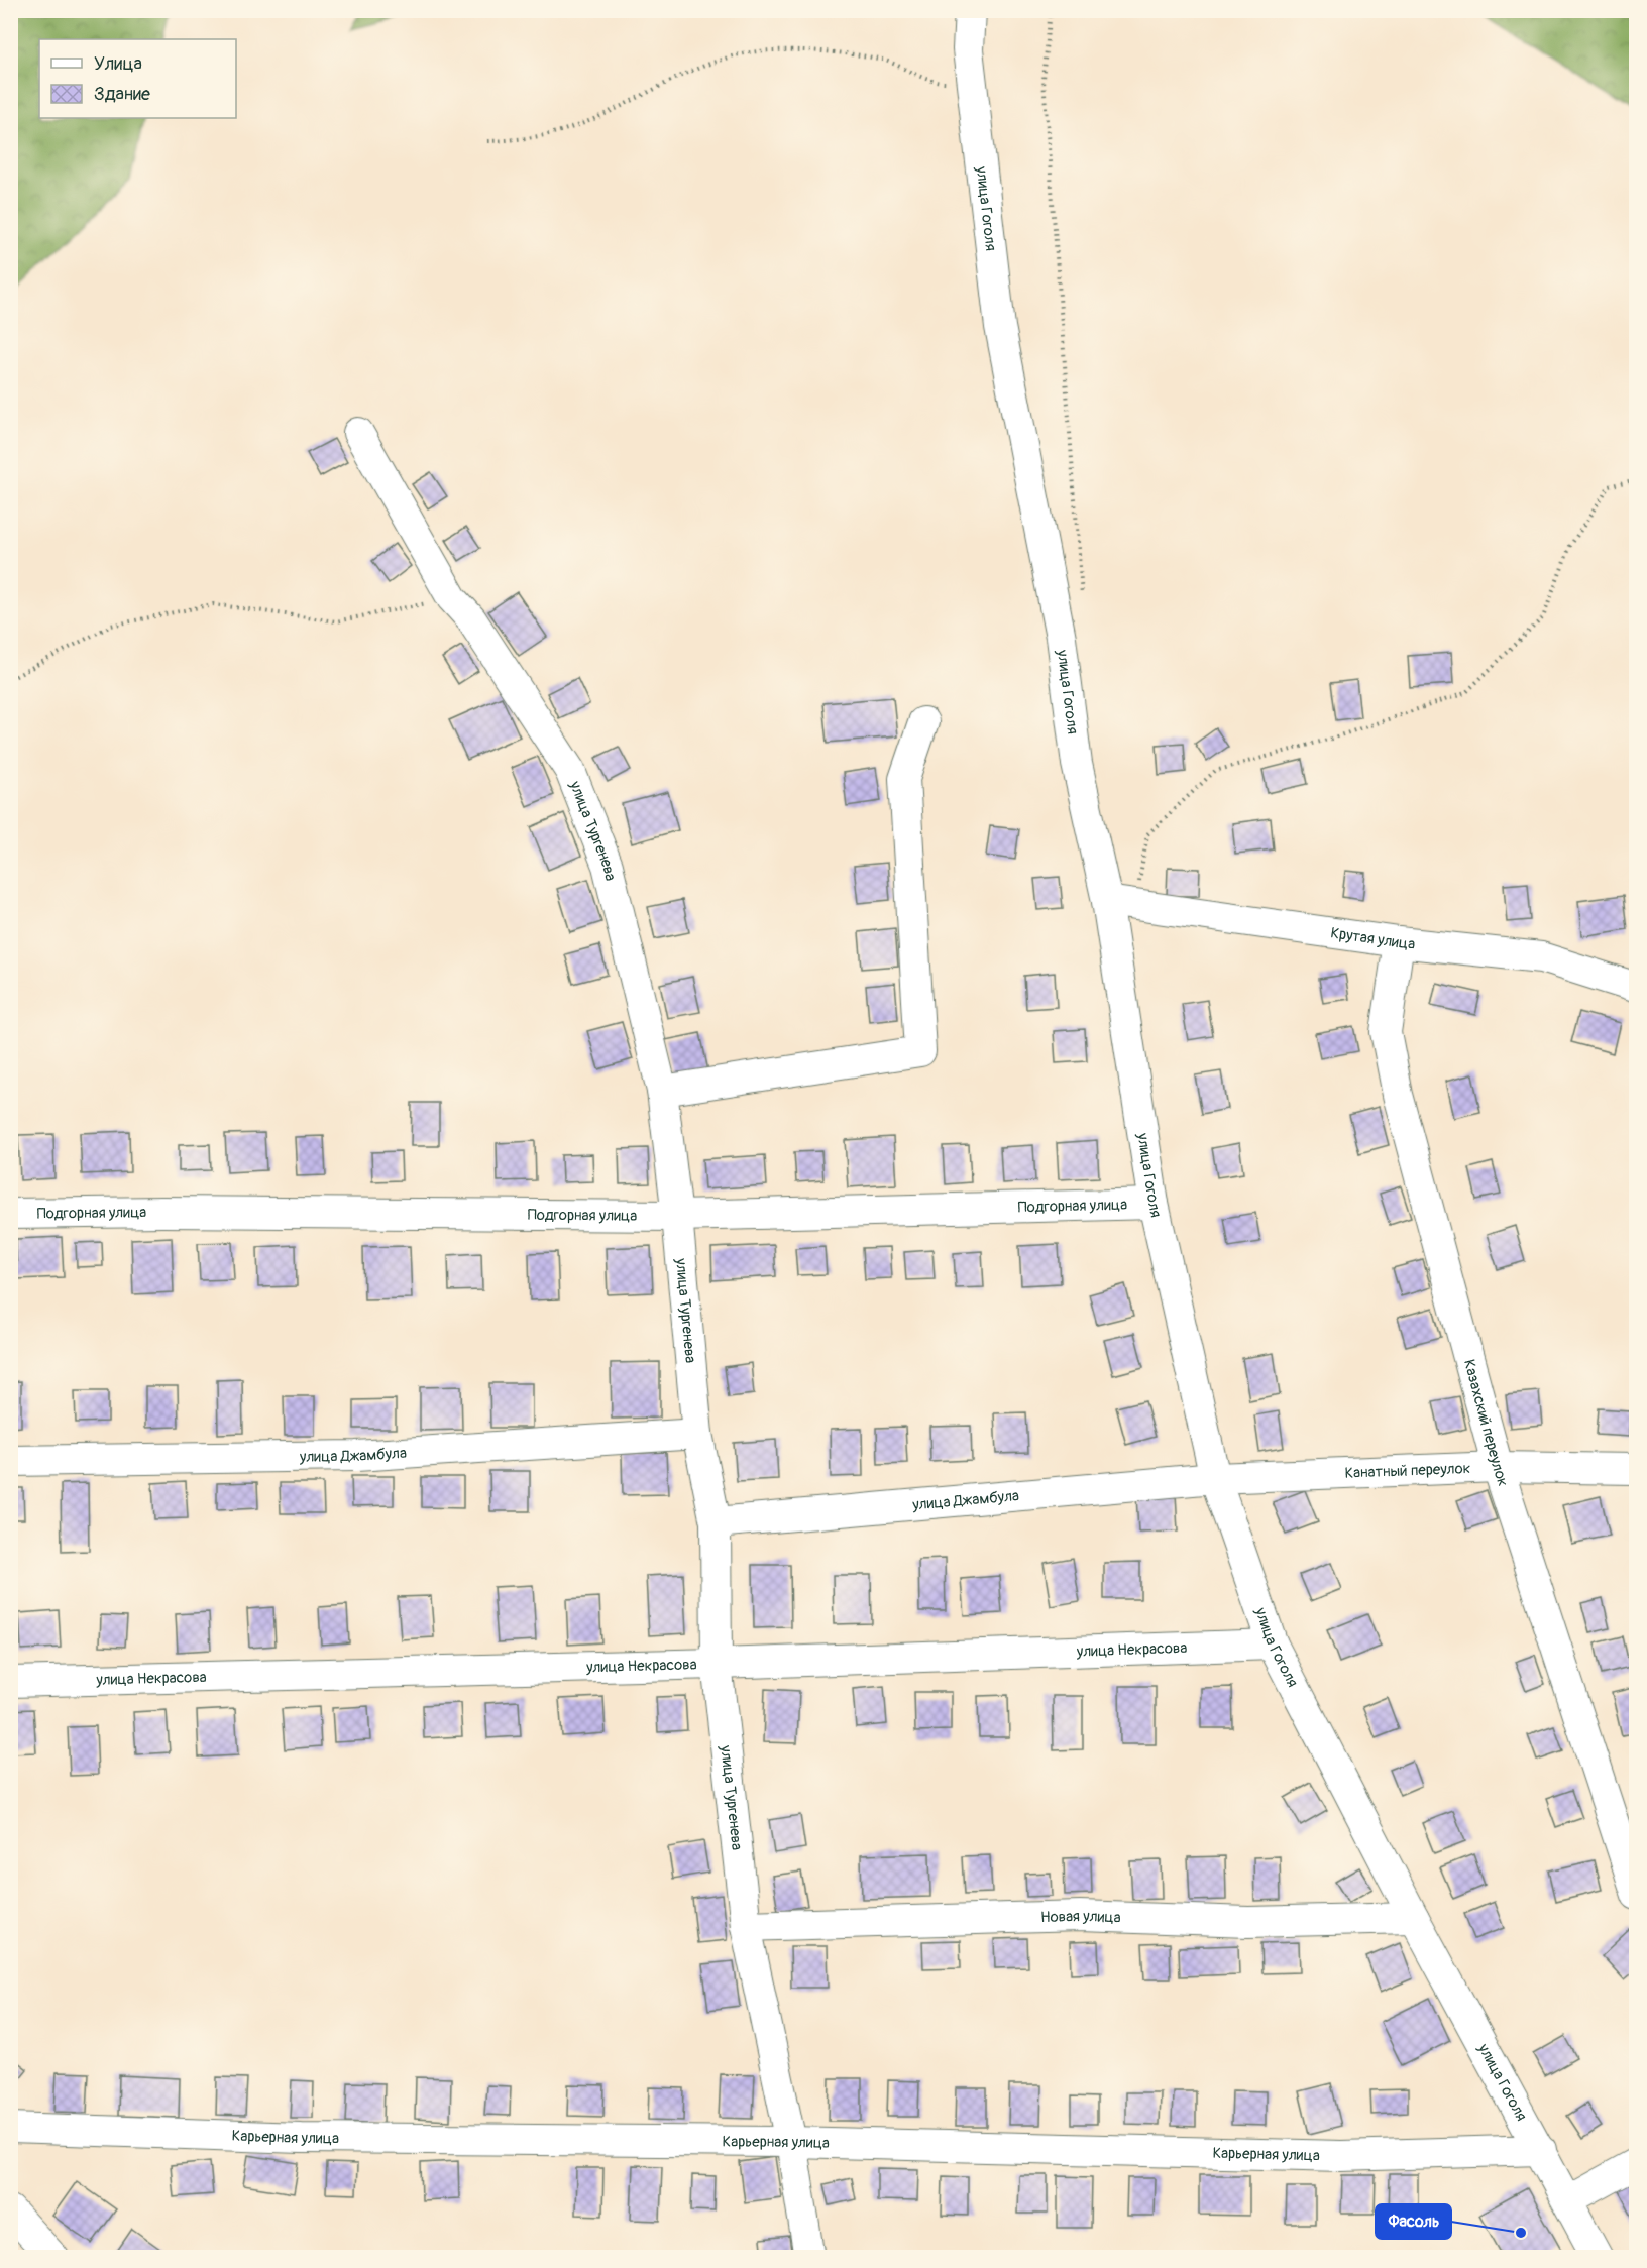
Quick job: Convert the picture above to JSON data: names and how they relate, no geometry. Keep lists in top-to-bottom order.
{
  "streets": {
    "street": [
      "улица Гоголя",
      "улица Тургенева",
      "Крутая улица",
      "Подгорная улица",
      "Казахский переулок",
      "улица Джамбула",
      "Канатный переулок",
      "улица Некрасова",
      "Новая улица",
      "Карьерная улица"
    ]
  },
  "crossings": [
    ["улица Гоголя", "Крутая улица"],
    ["улица Гоголя", "Подгорная улица"],
    ["улица Гоголя", "улица Джамбула"],
    ["улица Гоголя", "Канатный переулок"],
    ["улица Гоголя", "улица Некрасова"],
    ["улица Гоголя", "Новая улица"],
    ["улица Гоголя", "Карьерная улица"],
    ["улица Тургенева", "Подгорная улица"],
    ["улица Тургенева", "улица Джамбула"],
    ["улица Тургенева", "улица Некрасова"],
    ["улица Тургенева", "Новая улица"],
    ["улица Тургенева", "Карьерная улица"],
    ["Крутая улица", "Казахский переулок"],
    ["Казахский переулок", "Канатный переулок"],
    ["улица Джамбула", "Канатный переулок"]
  ],
  "places": ["Фасоль"],
  "legend": ["Улица", "Здание"]
}
